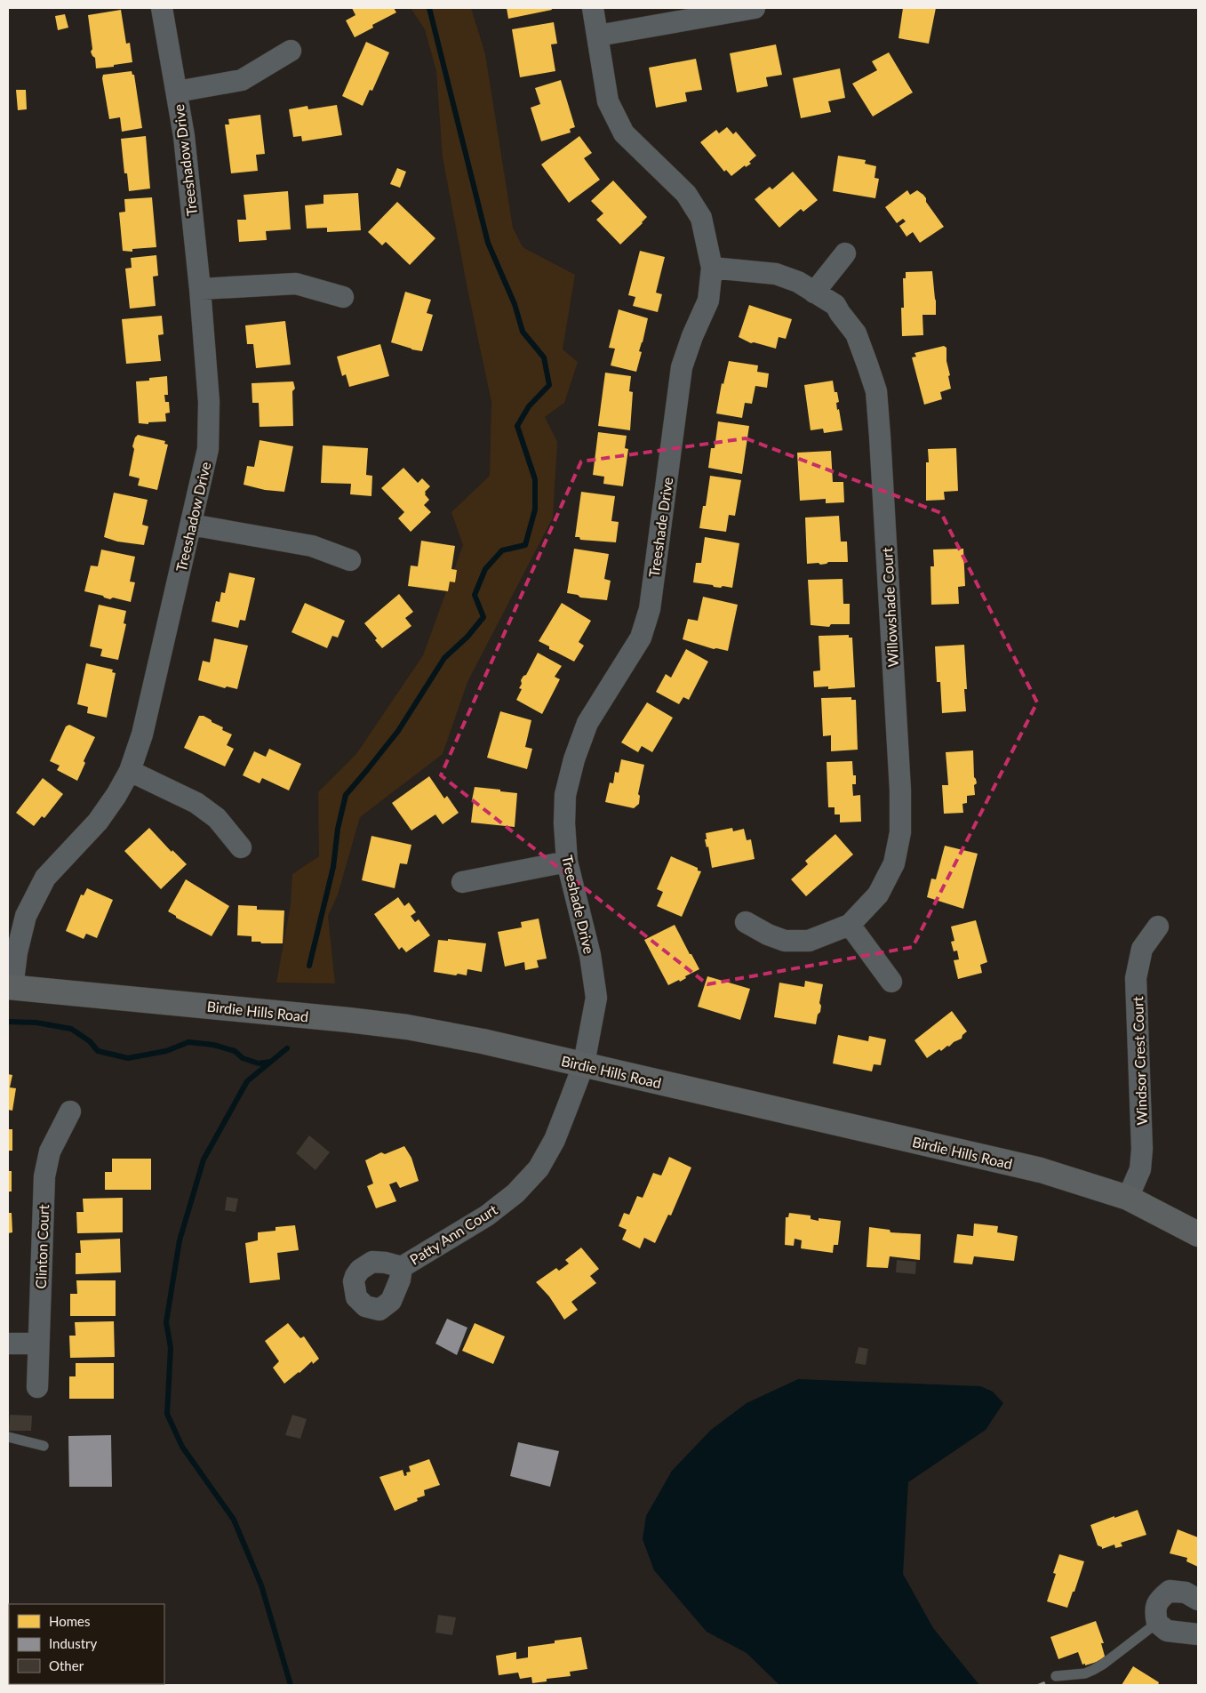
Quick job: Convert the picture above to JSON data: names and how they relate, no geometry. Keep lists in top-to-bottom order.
{
  "streets": {
    "main road": ["Birdie Hills Road"],
    "street": [
      "Treeshadow Drive",
      "Treeshade Drive",
      "Willowshade Court",
      "Windsor Crest Court",
      "Patty Ann Court",
      "Clinton Court"
    ]
  },
  "crossings": [
    ["Treeshadow Drive", "Birdie Hills Road"],
    ["Treeshade Drive", "Willowshade Court"],
    ["Treeshade Drive", "Birdie Hills Road"],
    ["Treeshade Drive", "Patty Ann Court"],
    ["Birdie Hills Road", "Windsor Crest Court"],
    ["Birdie Hills Road", "Patty Ann Court"]
  ],
  "legend": ["Homes", "Industry", "Other"]
}
